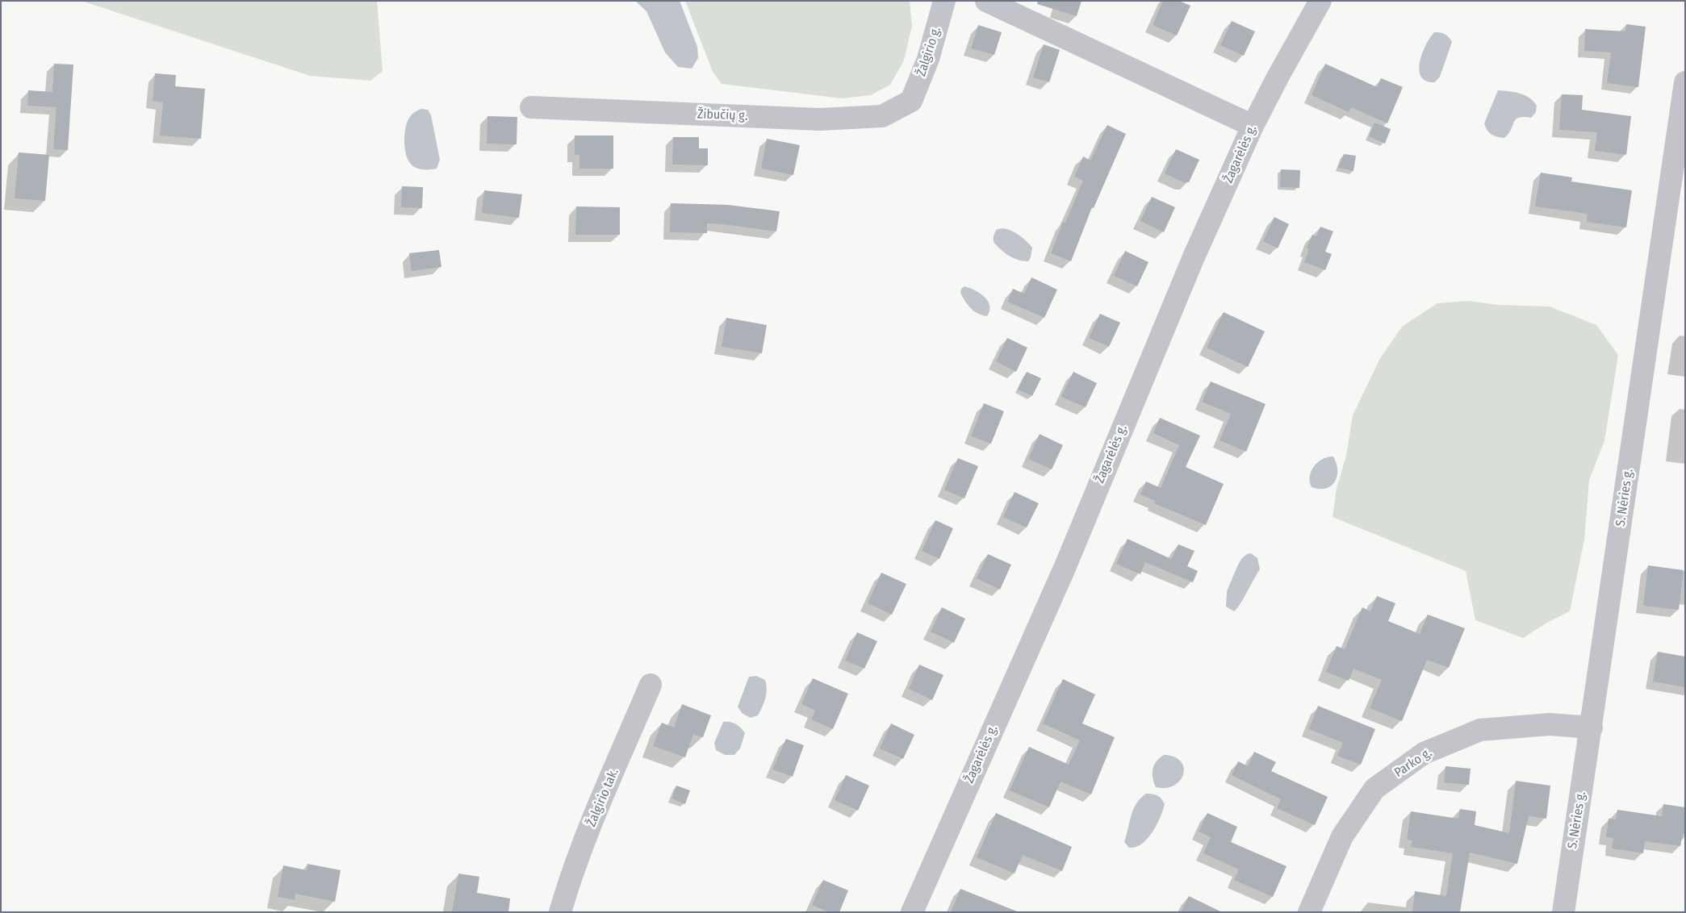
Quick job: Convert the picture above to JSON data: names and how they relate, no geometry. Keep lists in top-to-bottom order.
{
  "streets": {
    "street": [
      "Žalgirio g.",
      "Žibučių g.",
      "Žagarėlės g.",
      "S. Nėries g.",
      "Parko g.",
      "Žalgirio tak."
    ]
  },
  "crossings": [
    ["Žalgirio g.", "Žibučių g."],
    ["S. Nėries g.", "Parko g."]
  ]
}
